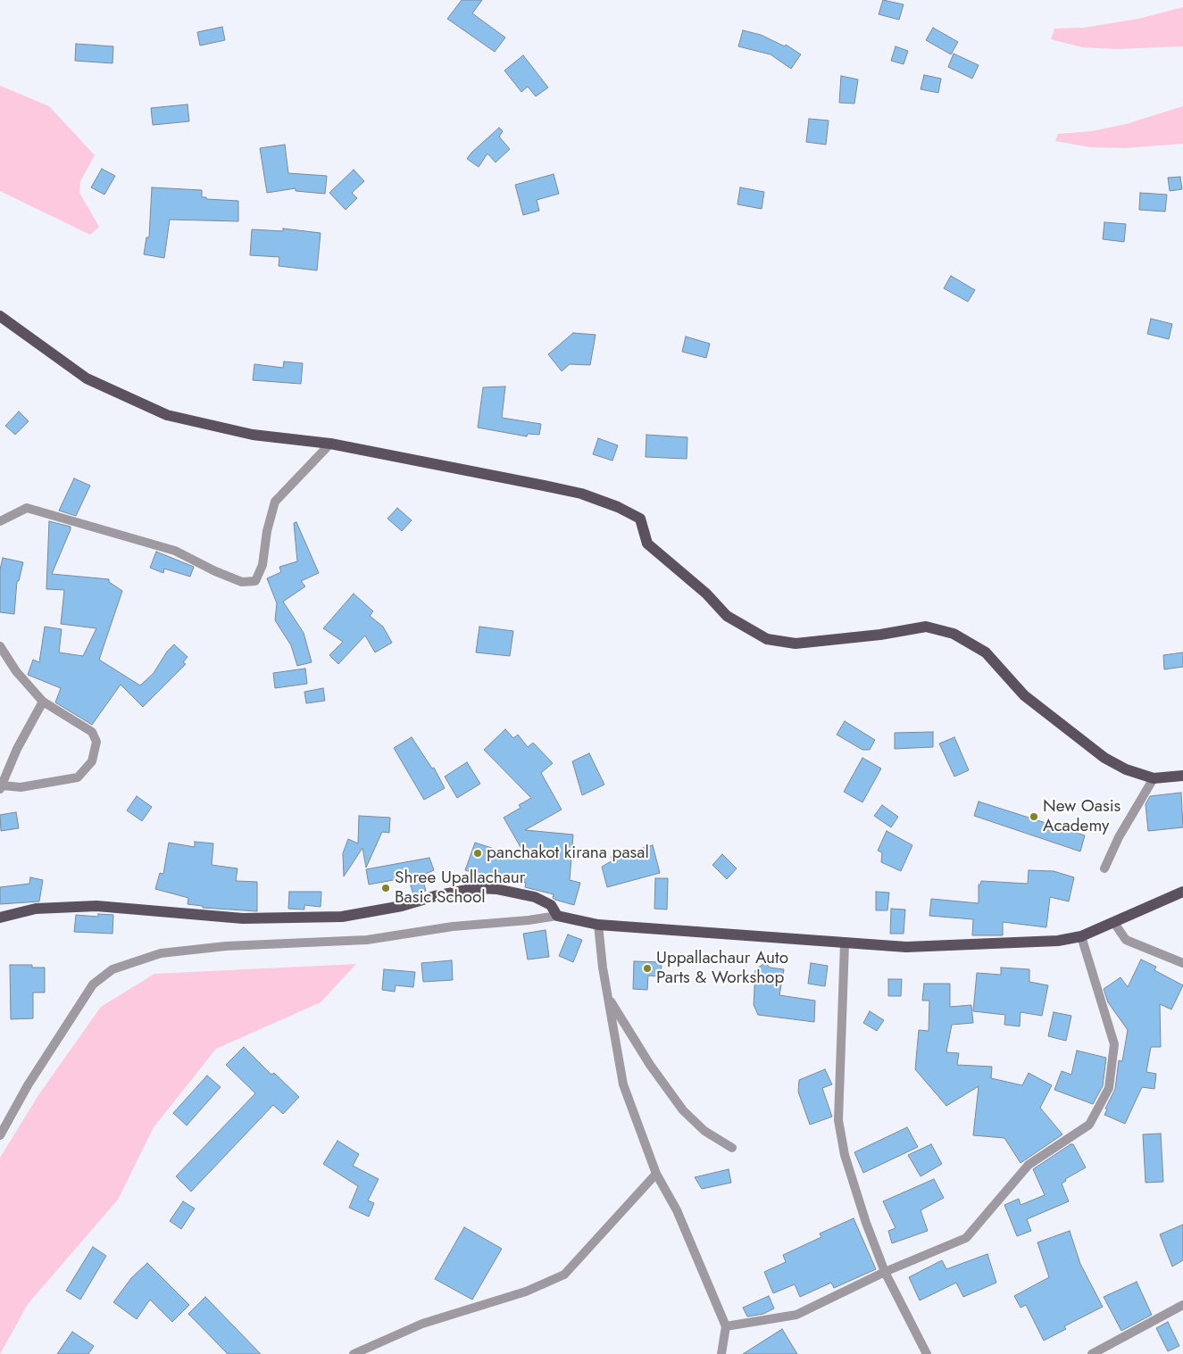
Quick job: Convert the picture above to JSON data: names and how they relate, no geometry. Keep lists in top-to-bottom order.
{
  "places": [
    "New Oasis Academy",
    "panchakot kirana pasal",
    "Shree Upallachaur Basic School",
    "Uppallachaur Auto Parts & Workshop"
  ]
}
